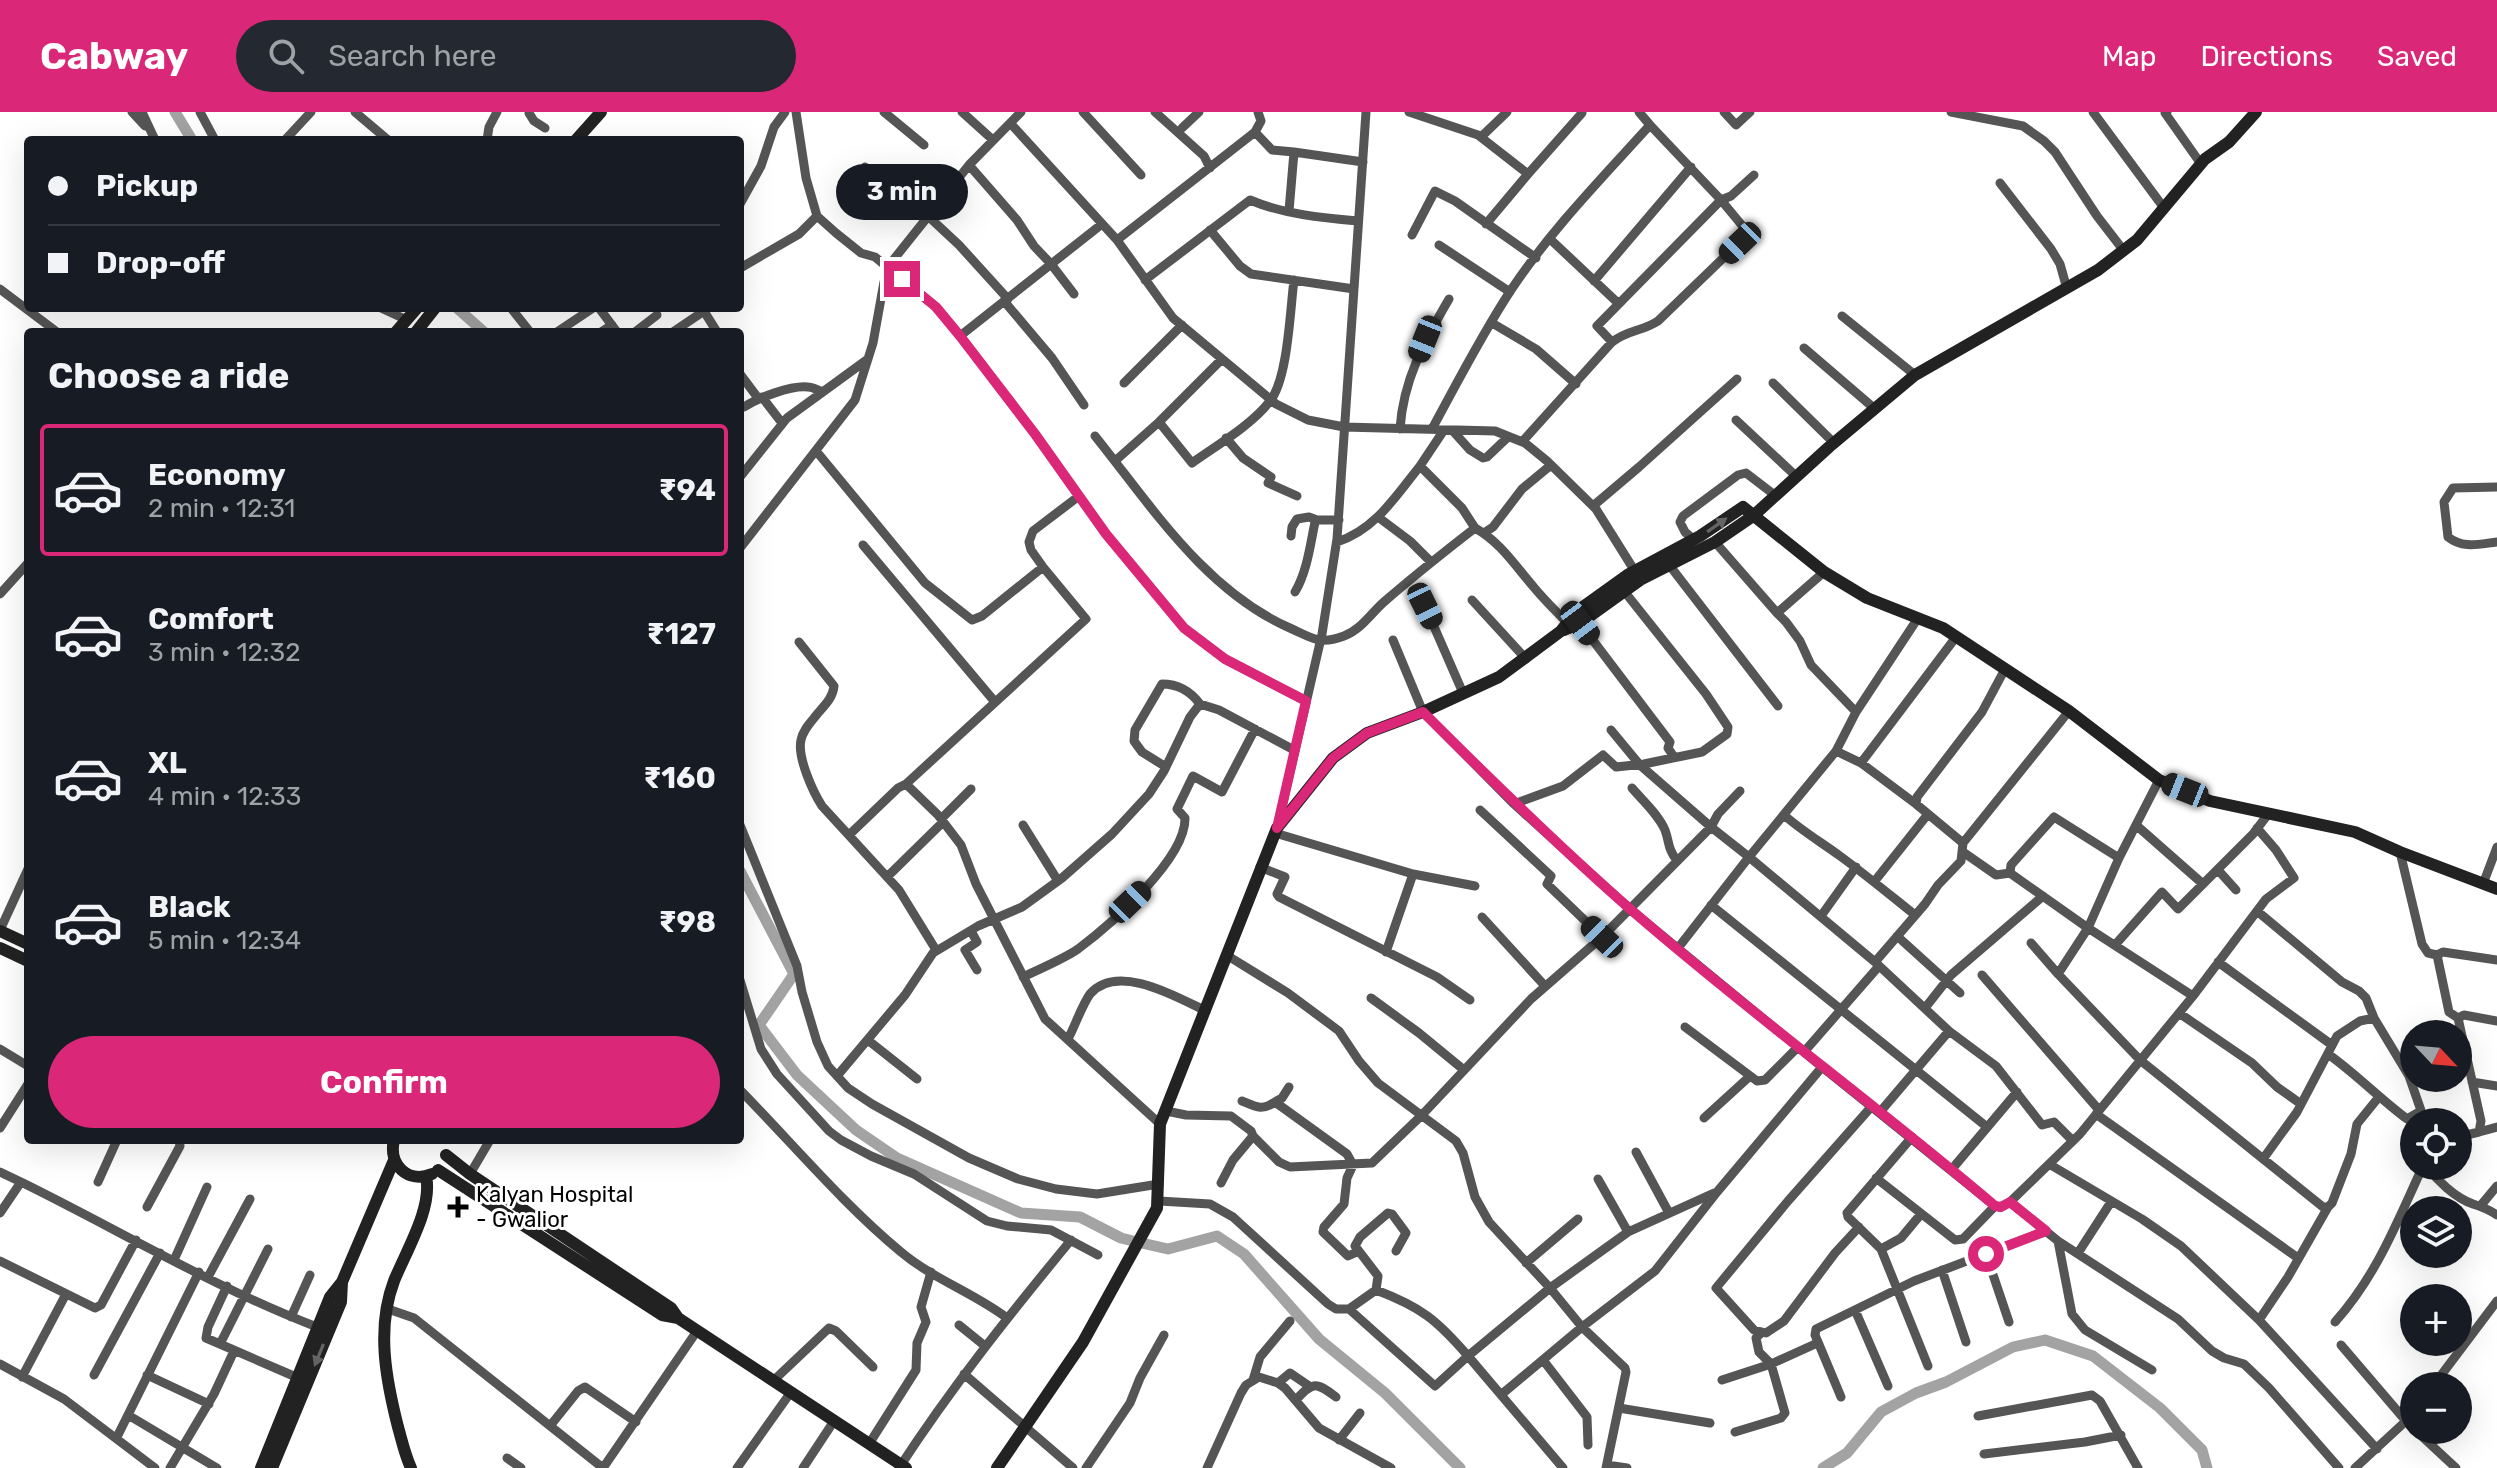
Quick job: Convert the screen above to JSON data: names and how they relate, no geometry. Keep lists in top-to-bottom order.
{
  "places": {
    "health": ["Kalyan Hospital - Gwalior"]
  },
  "north": "bottom right",
  "page": {
    "header": "Cabway",
    "search": "Search here",
    "nav": ["Map", "Directions", "Saved"],
    "banner": ["Pickup", "Drop-off"],
    "bubble": "3 min",
    "heading": "Choose a ride",
    "list": [
      {
        "name": "Economy",
        "note": "2 min · 12:31",
        "value": "₹94"
      },
      {
        "name": "Comfort",
        "note": "3 min · 12:32",
        "value": "₹127"
      },
      {
        "name": "XL",
        "note": "4 min · 12:33",
        "value": "₹160"
      },
      {
        "name": "Black",
        "note": "5 min · 12:34",
        "value": "₹98"
      }
    ],
    "map_buttons": ["+", "−"],
    "buttons": "Confirm"
  }
}
